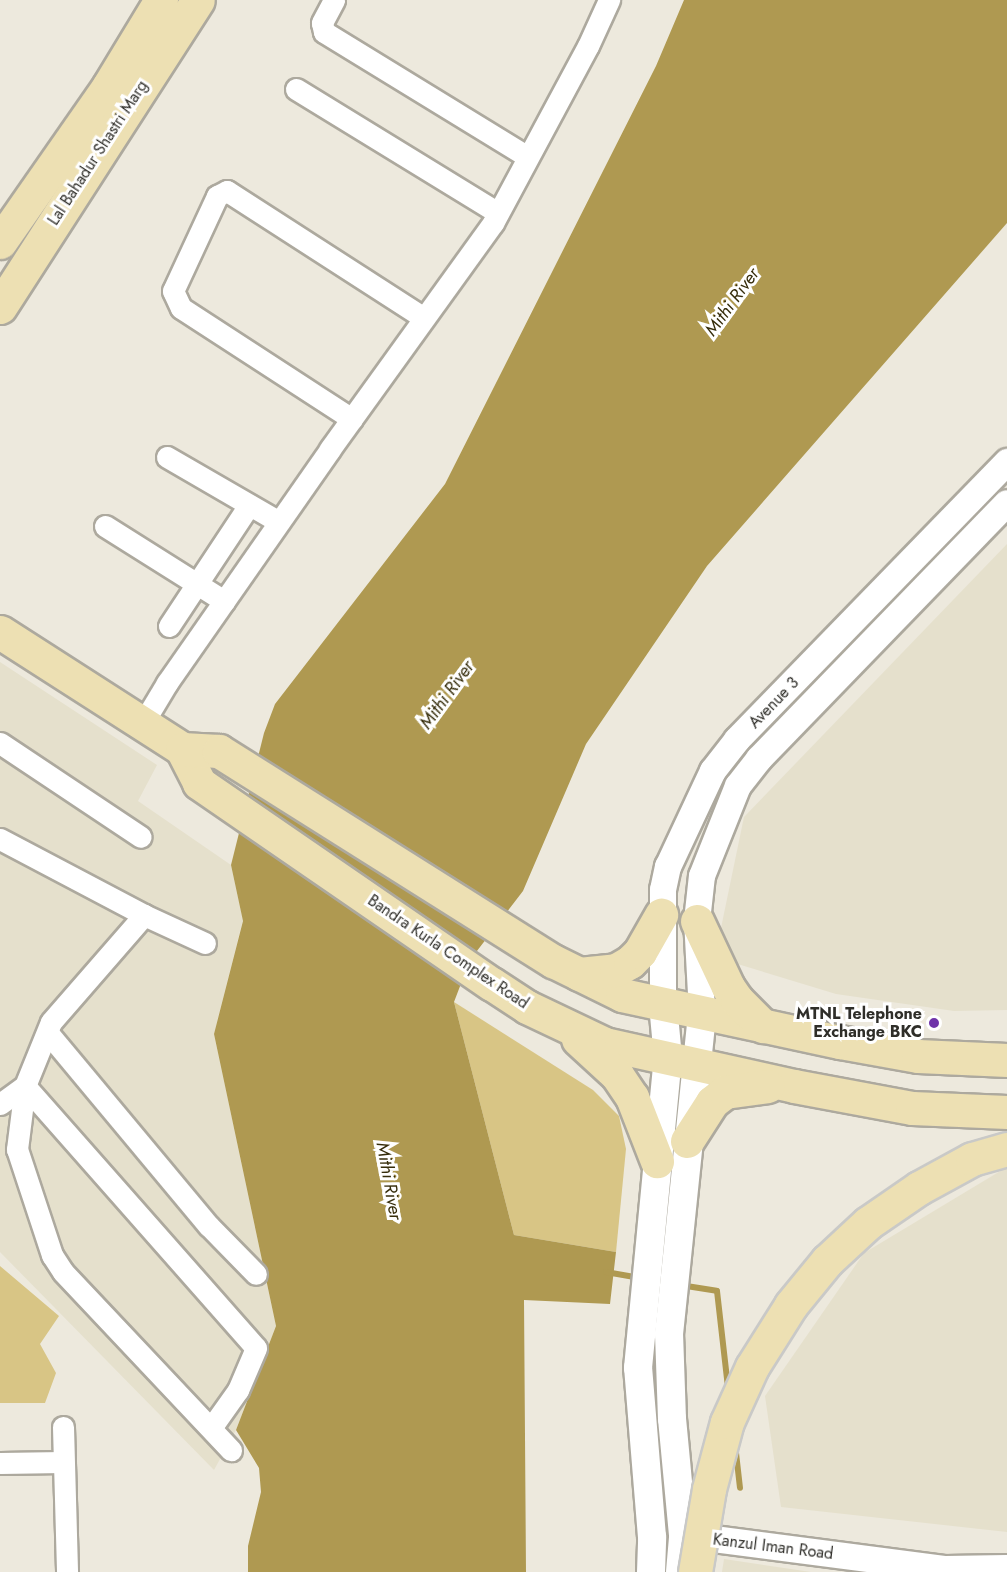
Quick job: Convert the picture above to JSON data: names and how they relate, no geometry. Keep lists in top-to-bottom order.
{
  "streets": {
    "main road": ["Lal Bahadur Shastri Marg", "Bandra Kurla Complex Road"],
    "street": ["Avenue 3", "Kanzul Iman Road"]
  },
  "water": ["Mithi River"],
  "places": ["MTNL Telephone Exchange BKC"]
}
